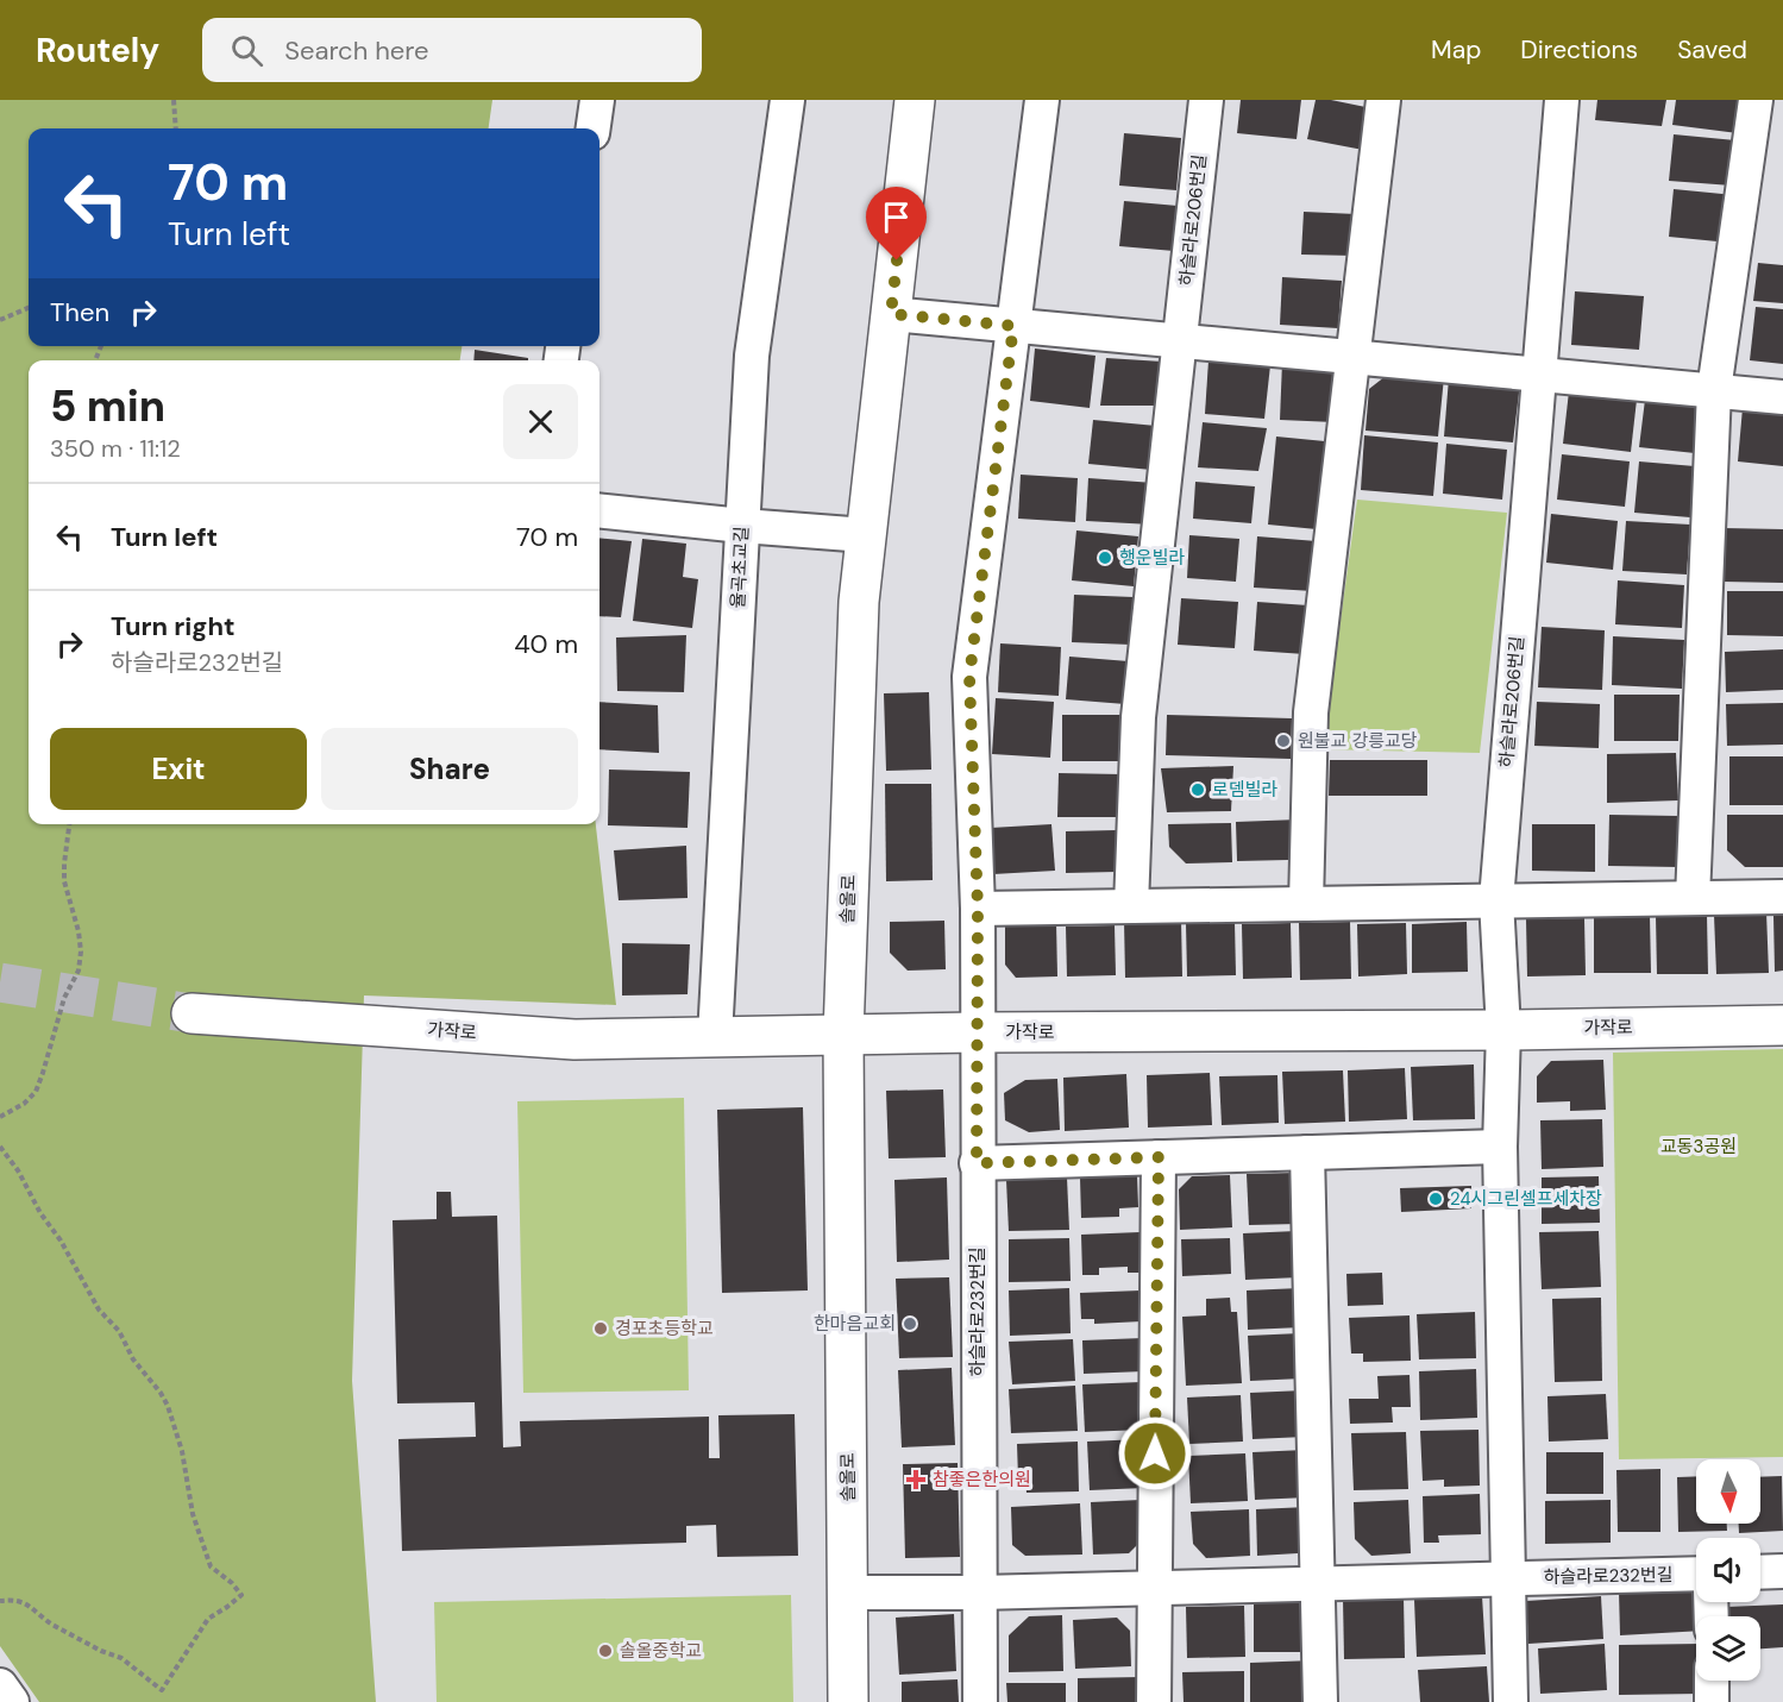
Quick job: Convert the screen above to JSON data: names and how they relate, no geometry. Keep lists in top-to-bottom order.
{
  "streets": {
    "street": [
      "하슬라로206번길",
      "율곡초교길",
      "솔올로",
      "가작로",
      "하슬라로232번길"
    ]
  },
  "crossings": [
    ["하슬라로206번길", "가작로"],
    ["율곡초교길", "가작로"],
    ["솔올로", "가작로"],
    ["솔올로", "하슬라로232번길"],
    ["가작로", "하슬라로232번길"]
  ],
  "parks": ["교동3공원"],
  "places": {
    "other": [
      "행운빌라",
      "원불교 강릉교당",
      "로뎀빌라",
      "24시그린셀프세차장",
      "한마음교회",
      "경포초등학교",
      "솔올중학교"
    ],
    "health": ["참좋은한의원"]
  },
  "north": "bottom",
  "page": {
    "header": "Routely",
    "search": "Search here",
    "nav": ["Map", "Directions", "Saved"],
    "turn": ["70 m", "Turn left"],
    "then": "Then",
    "heading": ["5 min", "350 m · 11:12"],
    "list": [
      {
        "name": "Turn left",
        "value": "70 m"
      },
      {
        "name": "Turn right",
        "note": "하슬라로232번길",
        "value": "40 m"
      }
    ],
    "buttons": ["Exit", "Share"]
  }
}
